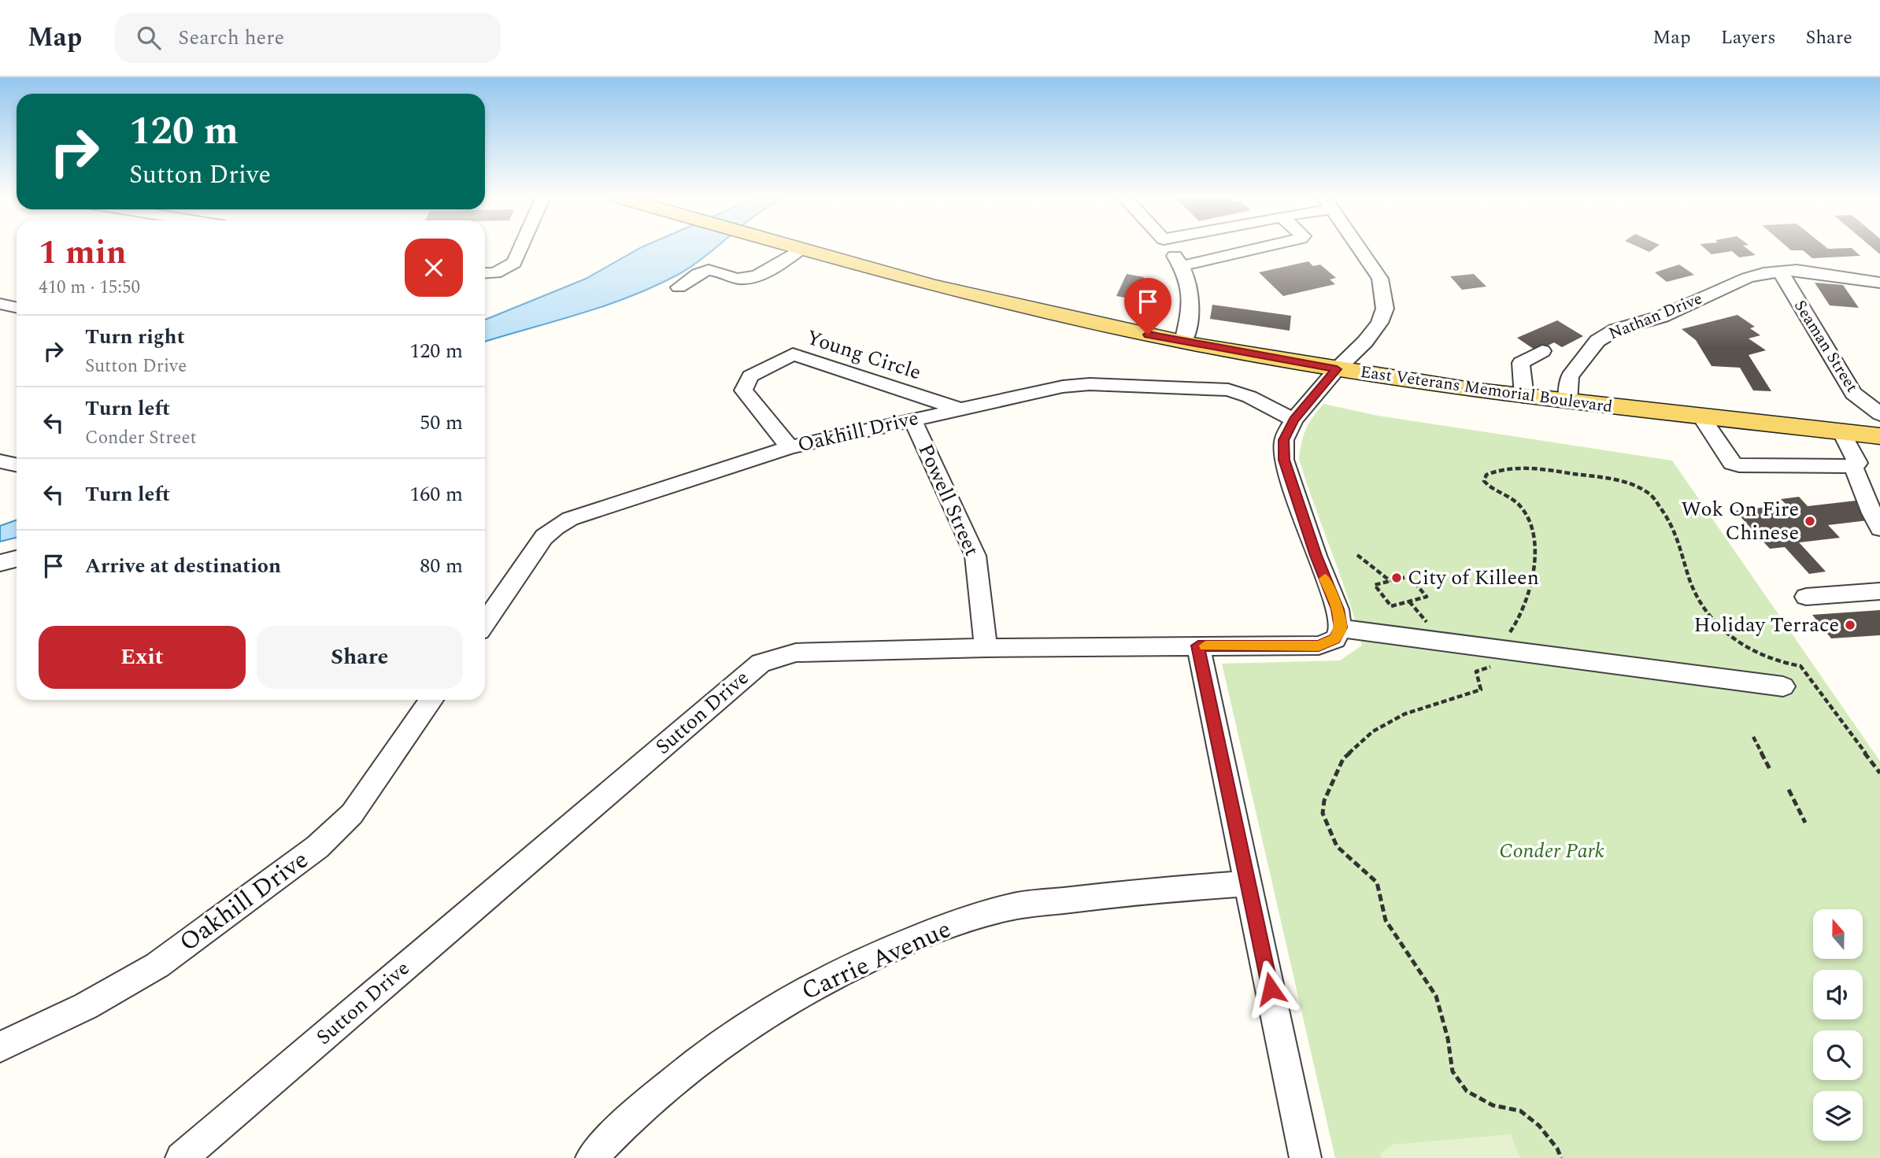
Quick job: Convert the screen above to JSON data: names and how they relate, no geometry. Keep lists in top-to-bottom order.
{
  "streets": {
    "main road": ["East Veterans Memorial Boulevard"],
    "street": [
      "Nathan Drive",
      "Seaman Street",
      "Young Circle",
      "Oakhill Drive",
      "Powell Street",
      "Sutton Drive",
      "Carrie Avenue"
    ]
  },
  "crossings": [
    ["Nathan Drive", "Seaman Street"],
    ["Nathan Drive", "East Veterans Memorial Boulevard"],
    ["Young Circle", "Oakhill Drive"],
    ["Oakhill Drive", "Powell Street"],
    ["Powell Street", "Sutton Drive"]
  ],
  "parks": ["Conder Park"],
  "places": ["Wok On Fire Chinese", "City of Killeen", "Holiday Terrace"],
  "north": "top",
  "page": {
    "header": "Map",
    "search": "Search here",
    "nav": ["Map", "Layers", "Share"],
    "turn": ["120 m", "Sutton Drive"],
    "heading": ["1 min", "410 m · 15:50"],
    "list": [
      {
        "name": "Turn right",
        "note": "Sutton Drive",
        "value": "120 m"
      },
      {
        "name": "Turn left",
        "note": "Conder Street",
        "value": "50 m"
      },
      {
        "name": "Turn left",
        "value": "160 m"
      },
      {
        "name": "Arrive at destination",
        "value": "80 m"
      }
    ],
    "buttons": ["Exit", "Share"]
  }
}
